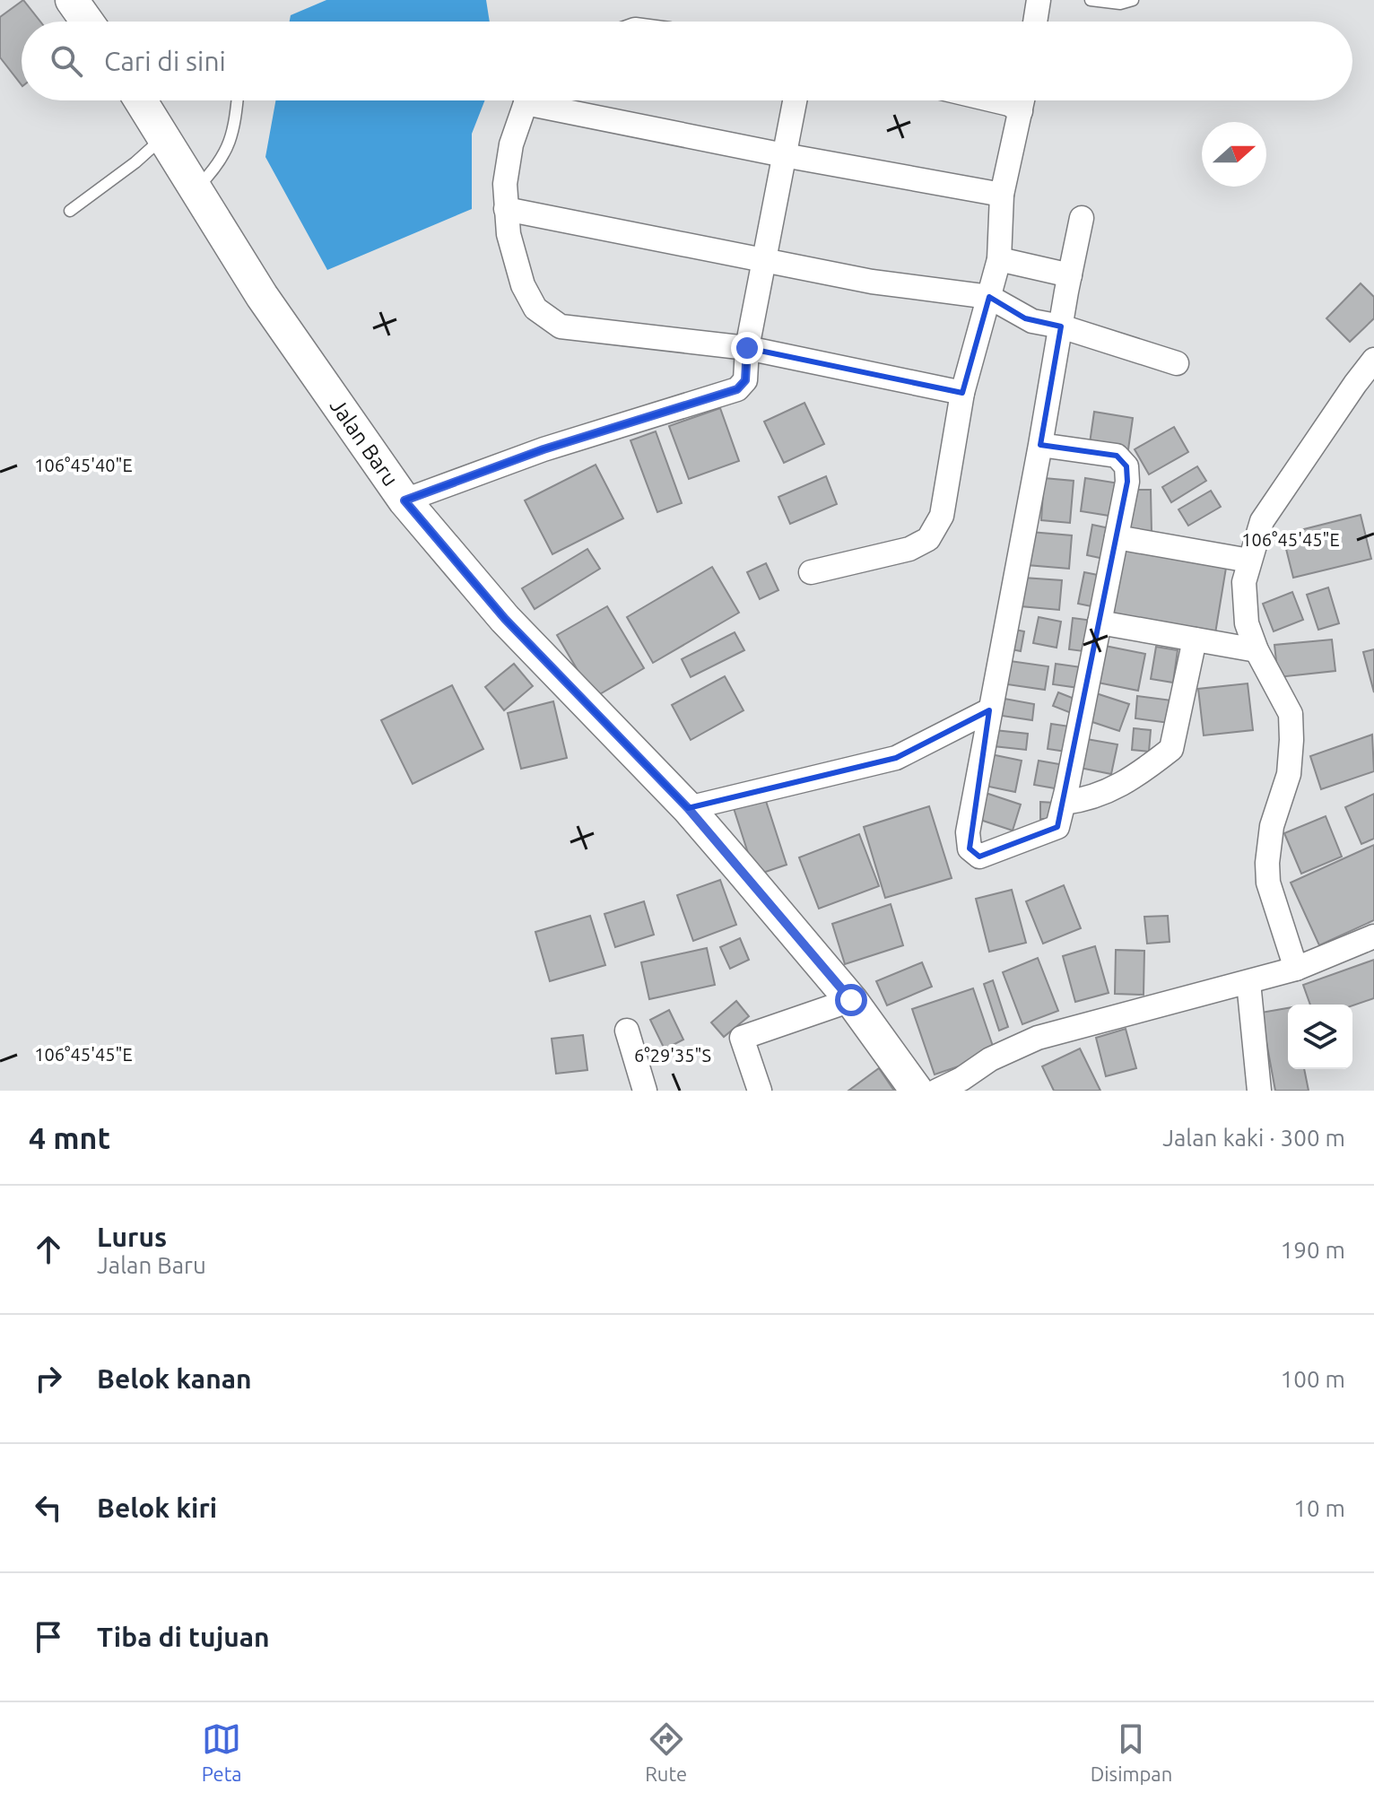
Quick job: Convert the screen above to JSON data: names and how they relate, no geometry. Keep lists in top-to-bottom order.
{
  "streets": {
    "main road": ["Jalan Baru"]
  },
  "north": "right",
  "page": {
    "search": "Cari di sini",
    "heading": ["4 mnt", "Jalan kaki · 300 m"],
    "list": [
      ["Lurus", "Jalan Baru", "190 m"],
      ["Belok kanan", "100 m"],
      ["Belok kiri", "10 m"],
      "Tiba di tujuan"
    ],
    "nav": ["Peta", "Rute", "Disimpan"]
  },
  "coordinates": ["106°45'40\"E", "106°45'45\"E", "6°29'35\"S"]
}
